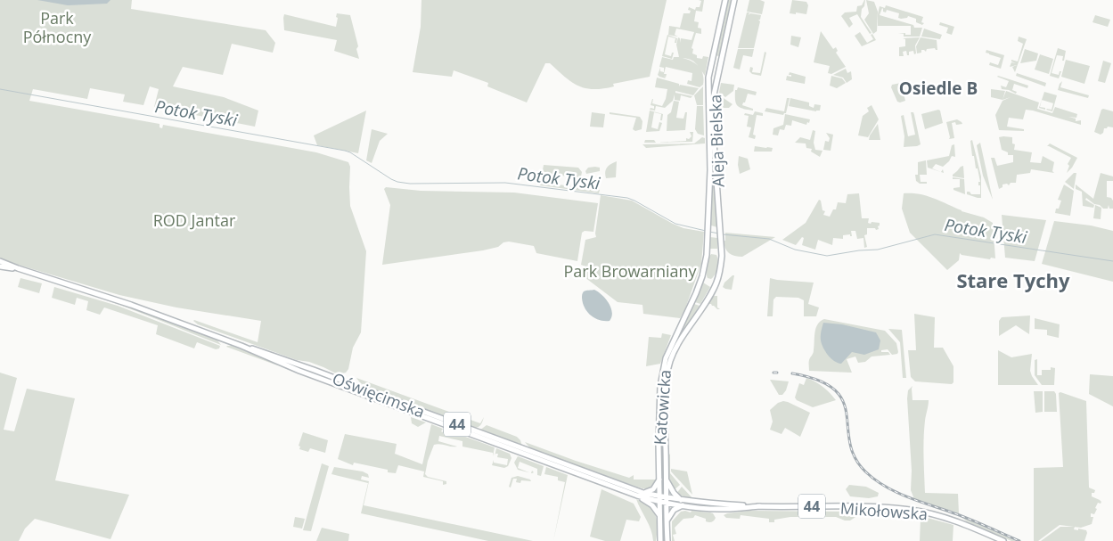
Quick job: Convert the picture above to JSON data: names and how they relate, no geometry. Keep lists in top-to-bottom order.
{
  "streets": {
    "main road": [
      "Aleja Bielska",
      "Oświęcimska",
      "Katowicka",
      "44",
      "Mikołowska"
    ]
  },
  "crossings": [
    ["Aleja Bielska", "Katowicka"],
    ["Oświęcimska", "Katowicka"],
    ["Oświęcimska", "Mikołowska"],
    ["Katowicka", "Mikołowska"]
  ],
  "districts": ["Osiedle B", "Stare Tychy"],
  "water": ["Potok Tyski"],
  "parks": ["Park Północny", "ROD Jantar", "Park Browarniany"]
}
